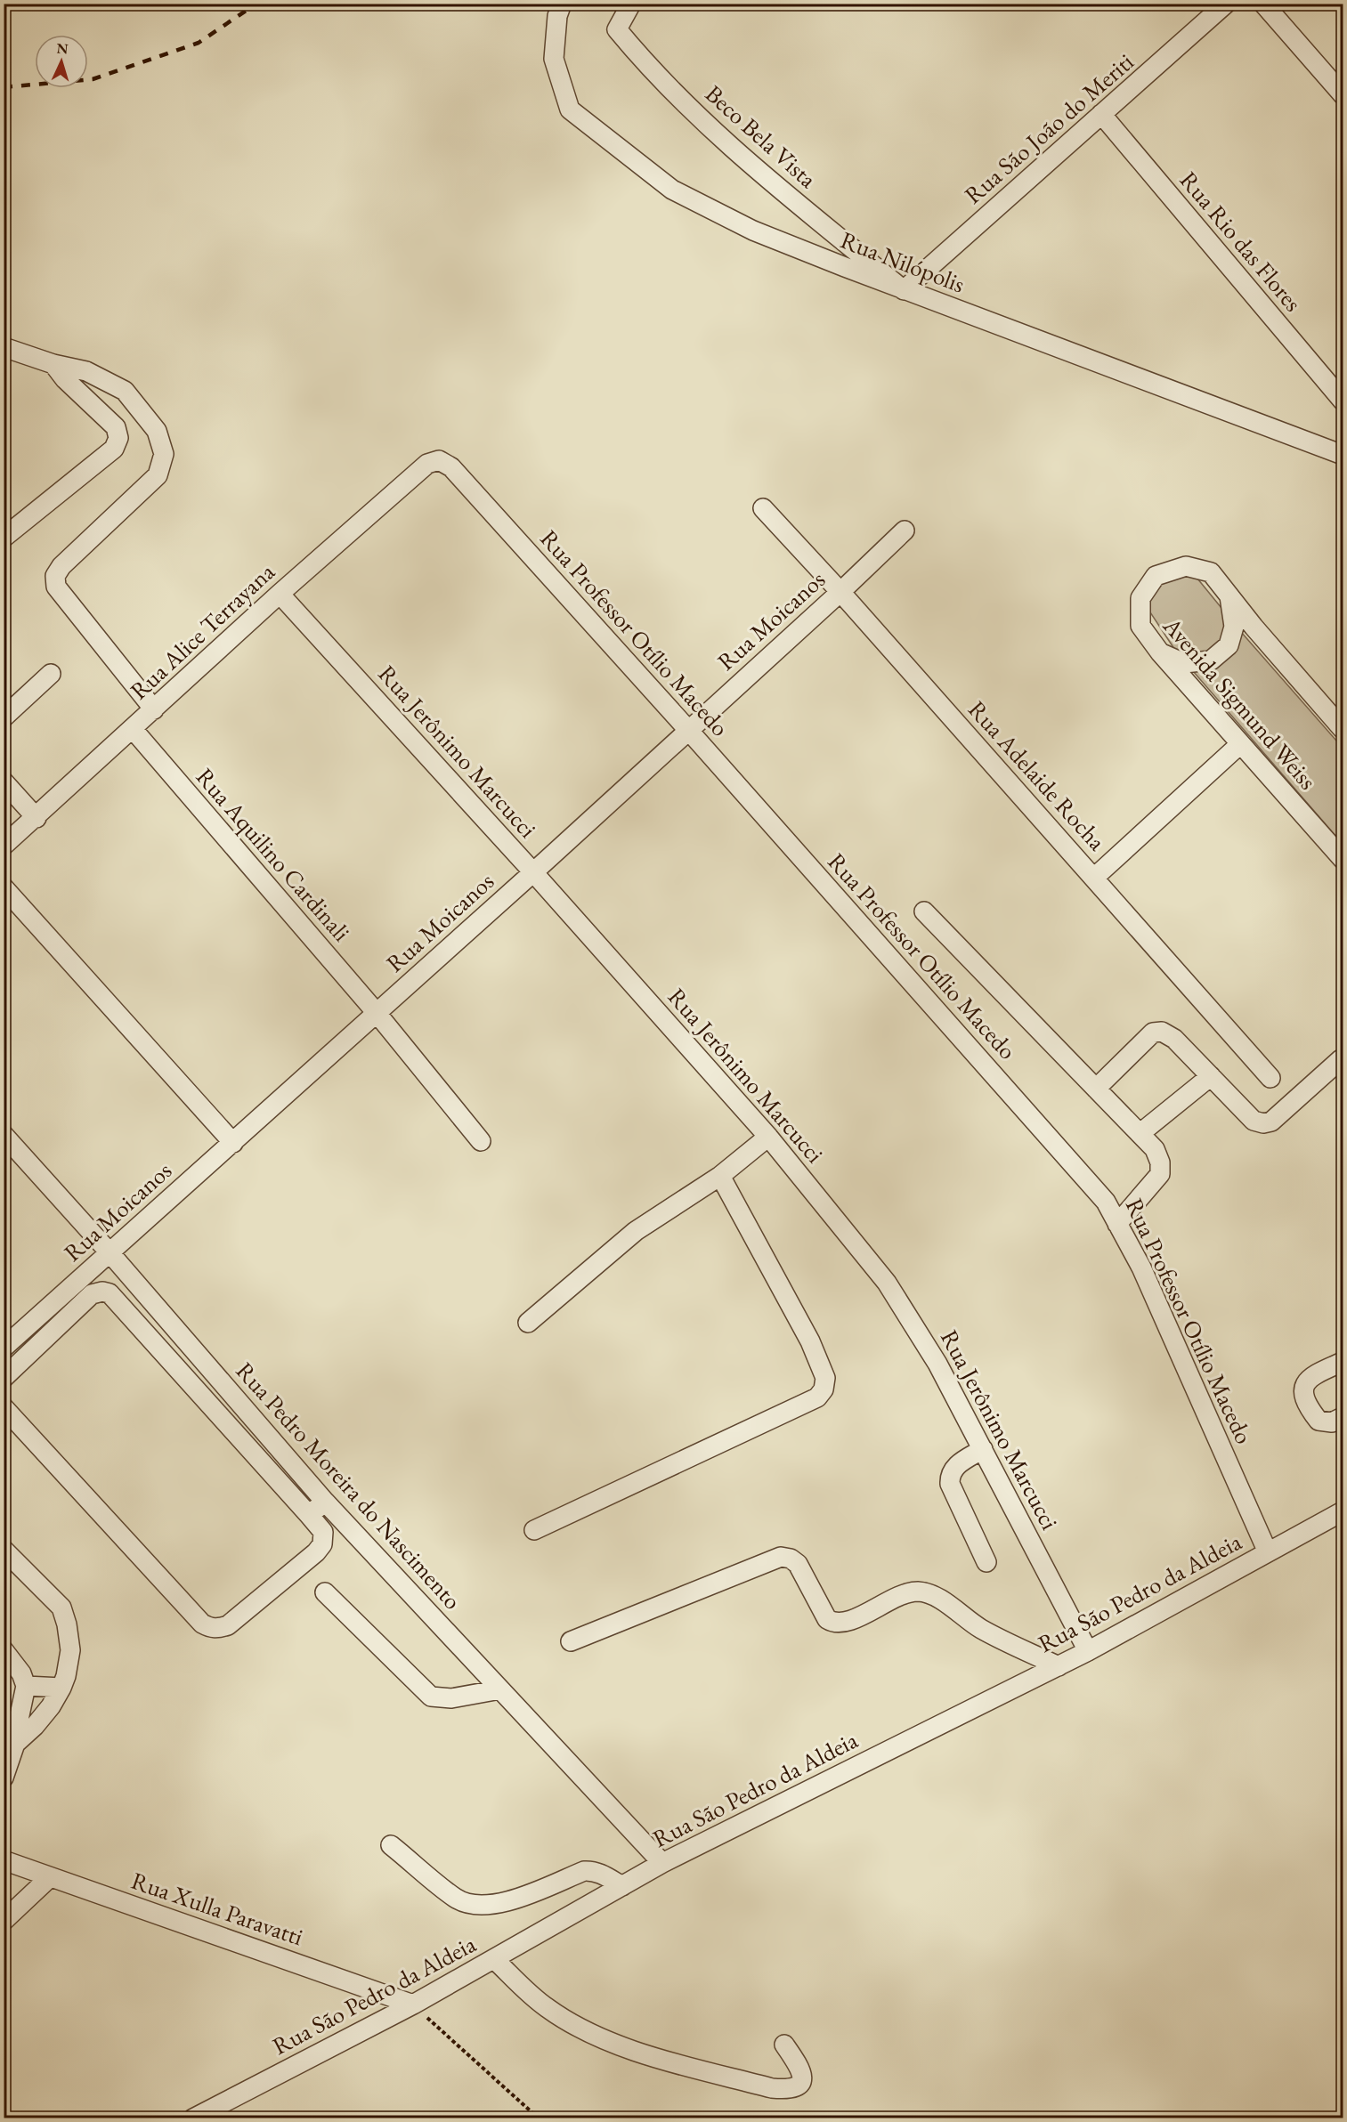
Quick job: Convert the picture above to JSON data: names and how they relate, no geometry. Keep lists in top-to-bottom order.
{
  "streets": {
    "street": [
      "Rua São João do Meriti",
      "Beco Bela Vista",
      "Rua Rio das Flores",
      "Rua Nilópolis",
      "Rua Moicanos",
      "Rua Alice Terrayana",
      "Rua Professor Otílio Macedo",
      "Avenida Sigmund Weiss",
      "Rua Jerônimo Marcucci",
      "Rua Adelaide Rocha",
      "Rua Aquilino Cardinali",
      "Rua Pedro Moreira do Nascimento",
      "Rua São Pedro da Aldeia",
      "Rua Xulla Paravatti"
    ]
  },
  "crossings": [
    ["Rua São João do Meriti", "Beco Bela Vista"],
    ["Rua São João do Meriti", "Rua Rio das Flores"],
    ["Rua São João do Meriti", "Rua Nilópolis"],
    ["Beco Bela Vista", "Rua Nilópolis"],
    ["Rua Moicanos", "Rua Professor Otílio Macedo"],
    ["Rua Moicanos", "Rua Jerônimo Marcucci"],
    ["Rua Moicanos", "Rua Adelaide Rocha"],
    ["Rua Moicanos", "Rua Aquilino Cardinali"],
    ["Rua Moicanos", "Rua Pedro Moreira do Nascimento"],
    ["Rua Alice Terrayana", "Rua Professor Otílio Macedo"],
    ["Rua Alice Terrayana", "Rua Jerônimo Marcucci"],
    ["Rua Alice Terrayana", "Rua Aquilino Cardinali"],
    ["Rua Professor Otílio Macedo", "Rua São Pedro da Aldeia"],
    ["Rua Jerônimo Marcucci", "Rua São Pedro da Aldeia"],
    ["Rua Pedro Moreira do Nascimento", "Rua São Pedro da Aldeia"],
    ["Rua São Pedro da Aldeia", "Rua Xulla Paravatti"]
  ],
  "north": "top"
}
